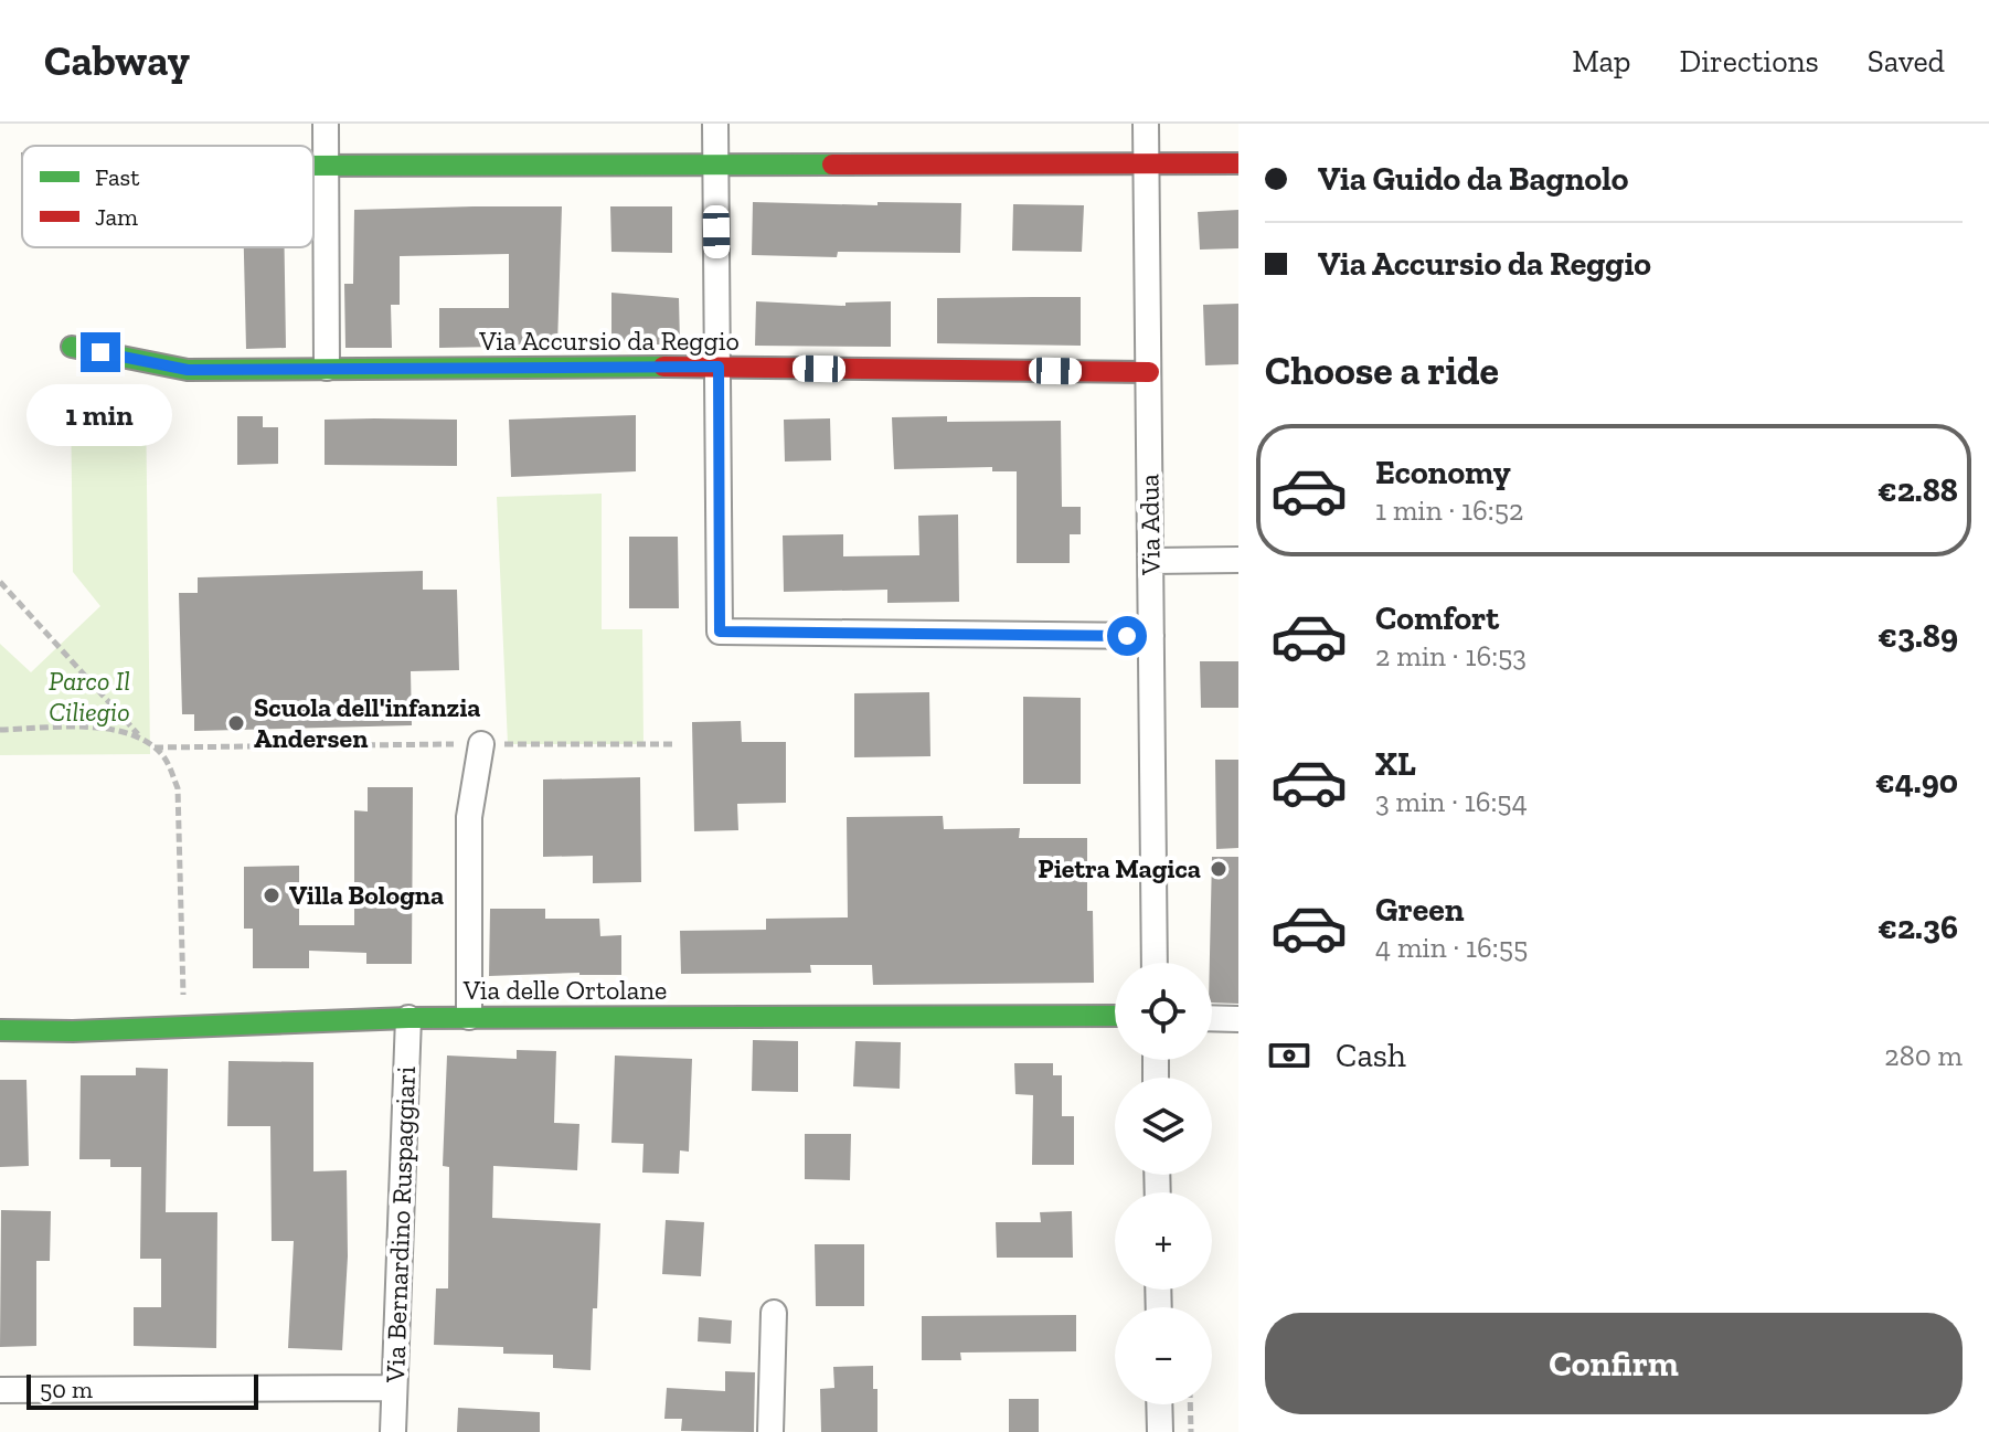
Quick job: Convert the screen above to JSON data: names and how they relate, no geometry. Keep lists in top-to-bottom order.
{
  "streets": {
    "street": [
      "Via Accursio da Reggio",
      "Via Adua",
      "Via delle Ortolane",
      "Via Bernardino Ruspaggiari"
    ]
  },
  "crossings": [
    ["Via Accursio da Reggio", "Via Adua"],
    ["Via delle Ortolane", "Via Bernardino Ruspaggiari"]
  ],
  "parks": ["Parco Il Ciliegio"],
  "places": ["Scuola dell'infanzia Andersen", "Pietra Magica", "Villa Bologna"],
  "legend": ["Fast", "Jam"],
  "scale_bar": "50 m",
  "page": {
    "header": "Cabway",
    "nav": ["Map", "Directions", "Saved"],
    "banner": ["Via Guido da Bagnolo", "Via Accursio da Reggio"],
    "heading": "Choose a ride",
    "bubble": "1 min",
    "list": [
      {
        "name": "Economy",
        "note": "1 min · 16:52",
        "value": "€2.88"
      },
      {
        "name": "Comfort",
        "note": "2 min · 16:53",
        "value": "€3.89"
      },
      {
        "name": "XL",
        "note": "3 min · 16:54",
        "value": "€4.90"
      },
      {
        "name": "Green",
        "note": "4 min · 16:55",
        "value": "€2.36"
      }
    ],
    "map_buttons": ["+", "−"],
    "pay": ["Cash", "280 m"],
    "buttons": "Confirm",
    "scale": "50 m"
  }
}
